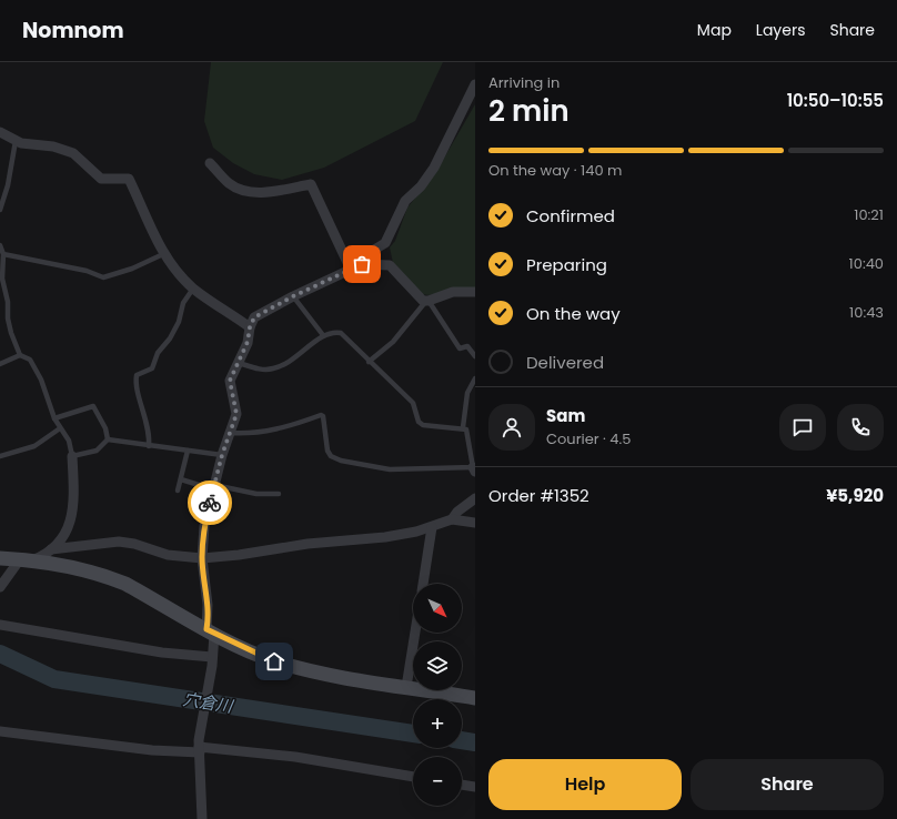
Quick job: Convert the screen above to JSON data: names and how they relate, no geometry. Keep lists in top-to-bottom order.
{
  "water": ["穴倉川"],
  "north": "bottom right",
  "page": {
    "header": "Nomnom",
    "nav": ["Map", "Layers", "Share"],
    "heading": ["2 min", "Arriving in", "10:50–10:55"],
    "panel": [
      "Sam",
      "Courier · 4.5",
      "Order #1352",
      "¥5,920"
    ],
    "bar": "On the way · 140 m",
    "list": [
      ["Confirmed", "10:21"],
      ["Preparing", "10:40"],
      ["On the way", "10:43"],
      "Delivered"
    ],
    "map_buttons": ["+", "−"],
    "buttons": ["Help", "Share"]
  }
}
